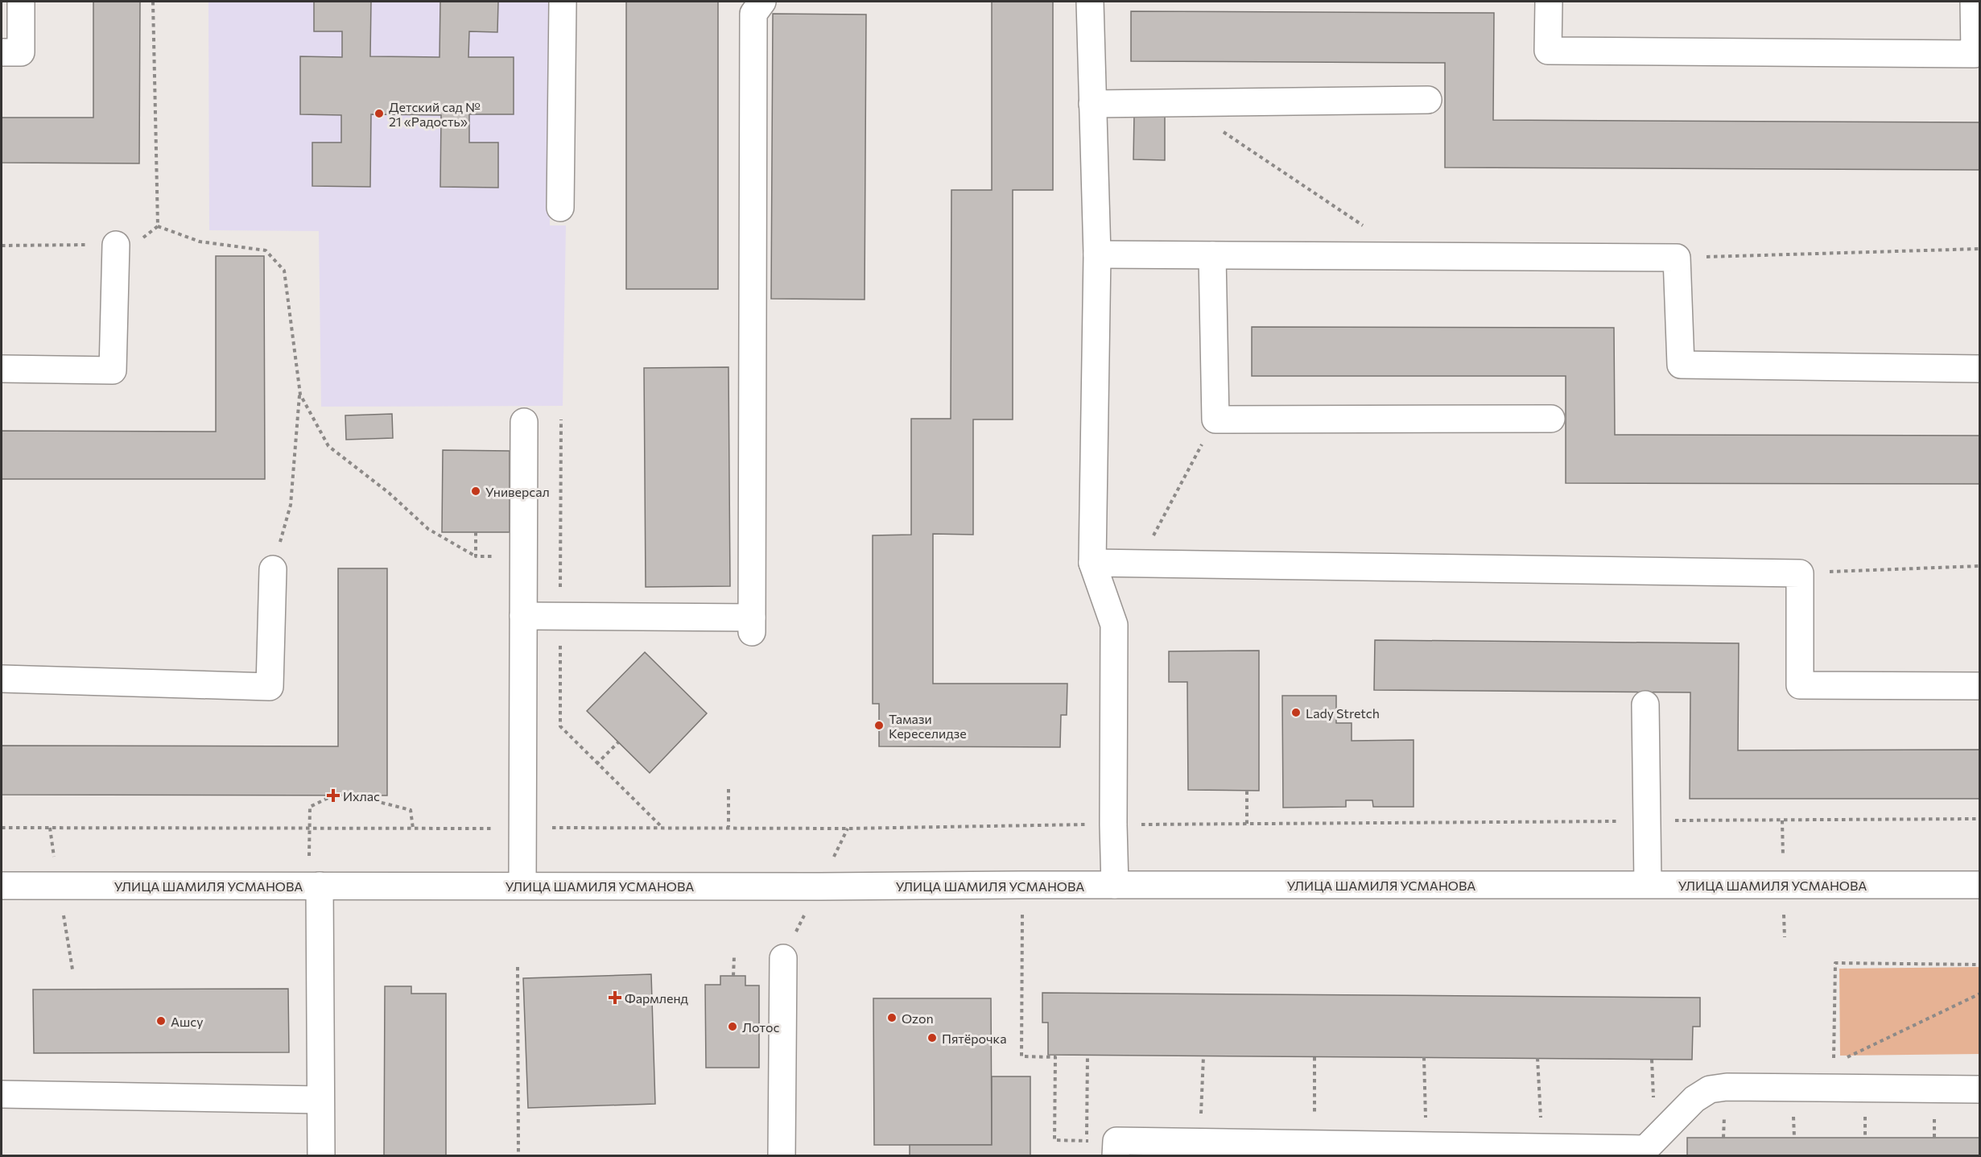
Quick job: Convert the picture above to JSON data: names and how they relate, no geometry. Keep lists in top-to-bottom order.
{
  "streets": {
    "street": ["УЛИЦА ШАМИЛЯ УСМАНОВА"]
  },
  "places": {
    "other": [
      "Детский сад № 21 «Радость»",
      "Универсал",
      "Lady Stretch",
      "Тамази Кереселидзе",
      "Ozon",
      "Ашсу",
      "Лотос",
      "Пятёрочка"
    ],
    "health": ["Ихлас", "Фармленд"]
  }
}
